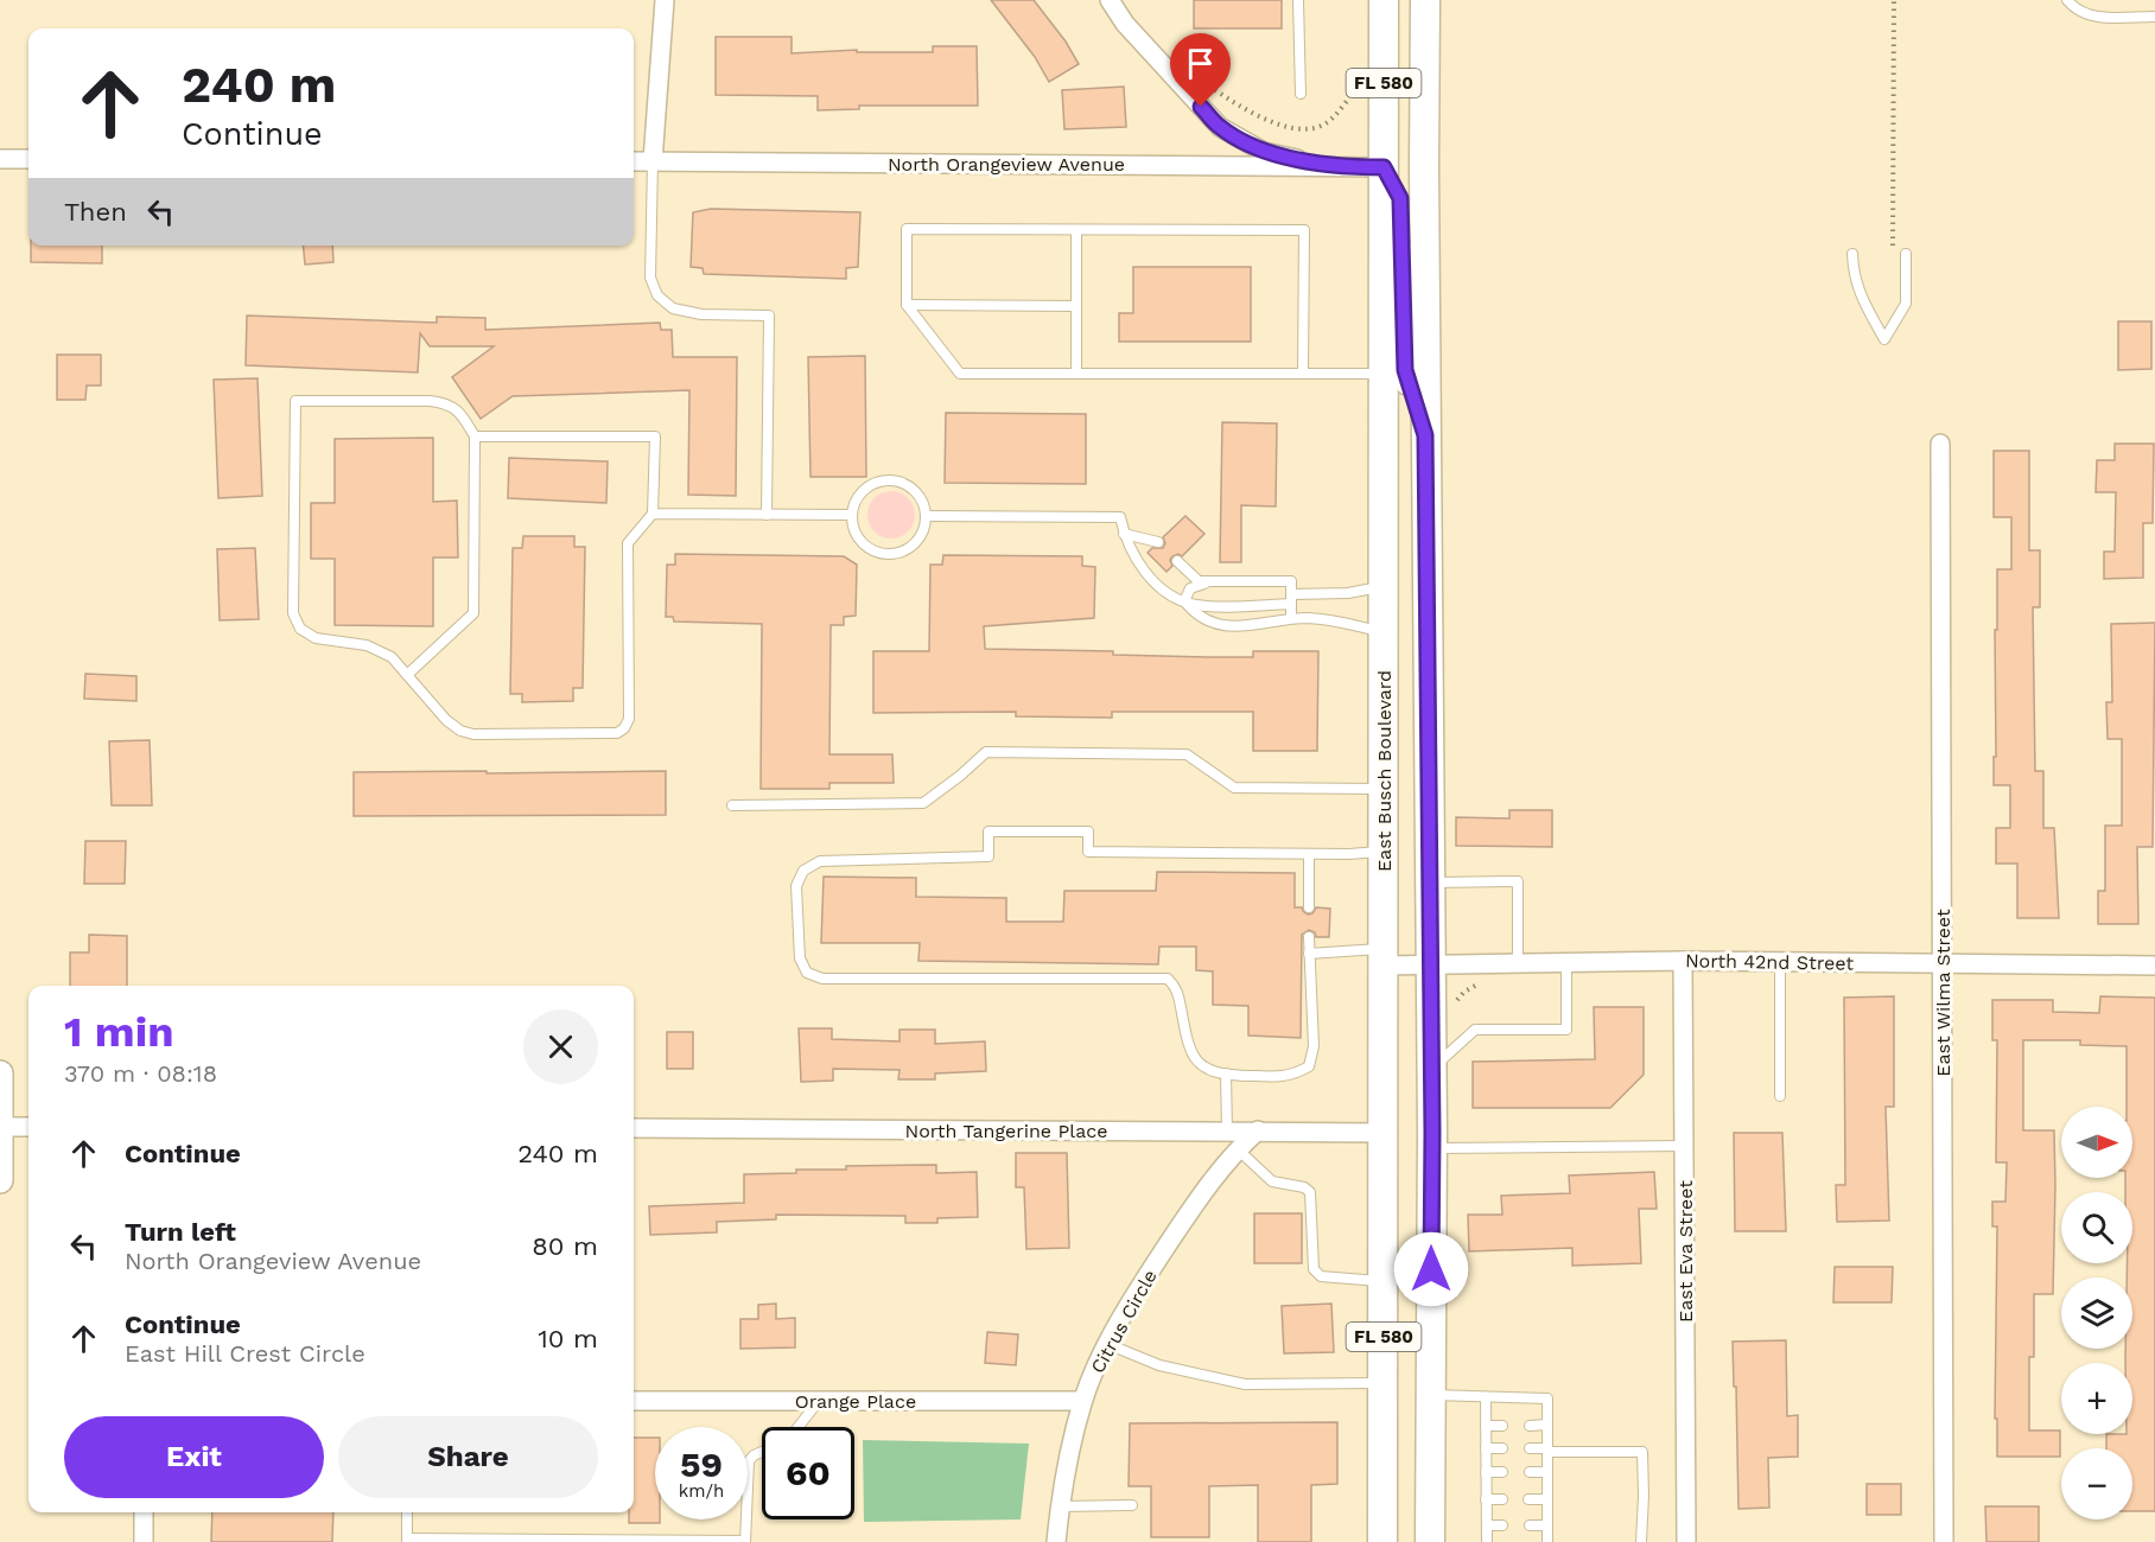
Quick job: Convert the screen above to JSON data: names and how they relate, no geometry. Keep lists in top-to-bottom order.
{
  "streets": {
    "main road": ["FL 580", "East Busch Boulevard"],
    "street": [
      "North Orangeview Avenue",
      "North 42nd Street",
      "East Wilma Street",
      "North Tangerine Place",
      "East Eva Street",
      "Citrus Circle",
      "Orange Place"
    ]
  },
  "crossings": [
    ["FL 580", "North 42nd Street"],
    ["North Orangeview Avenue", "East Busch Boulevard"],
    ["East Busch Boulevard", "North 42nd Street"],
    ["East Busch Boulevard", "North Tangerine Place"],
    ["North 42nd Street", "East Wilma Street"],
    ["North 42nd Street", "East Eva Street"],
    ["North Tangerine Place", "Citrus Circle"],
    ["Citrus Circle", "Orange Place"]
  ],
  "north": "right",
  "page": {
    "turn": ["240 m", "Continue"],
    "then": "Then",
    "heading": ["1 min", "370 m · 08:18"],
    "map_buttons": ["+", "−"],
    "list": [
      {
        "name": "Continue",
        "value": "240 m"
      },
      {
        "name": "Turn left",
        "note": "North Orangeview Avenue",
        "value": "80 m"
      },
      {
        "name": "Continue",
        "note": "East Hill Crest Circle",
        "value": "10 m"
      }
    ],
    "buttons": ["Exit", "Share"],
    "speed": "59 km/h",
    "limit": "60"
  }
}
